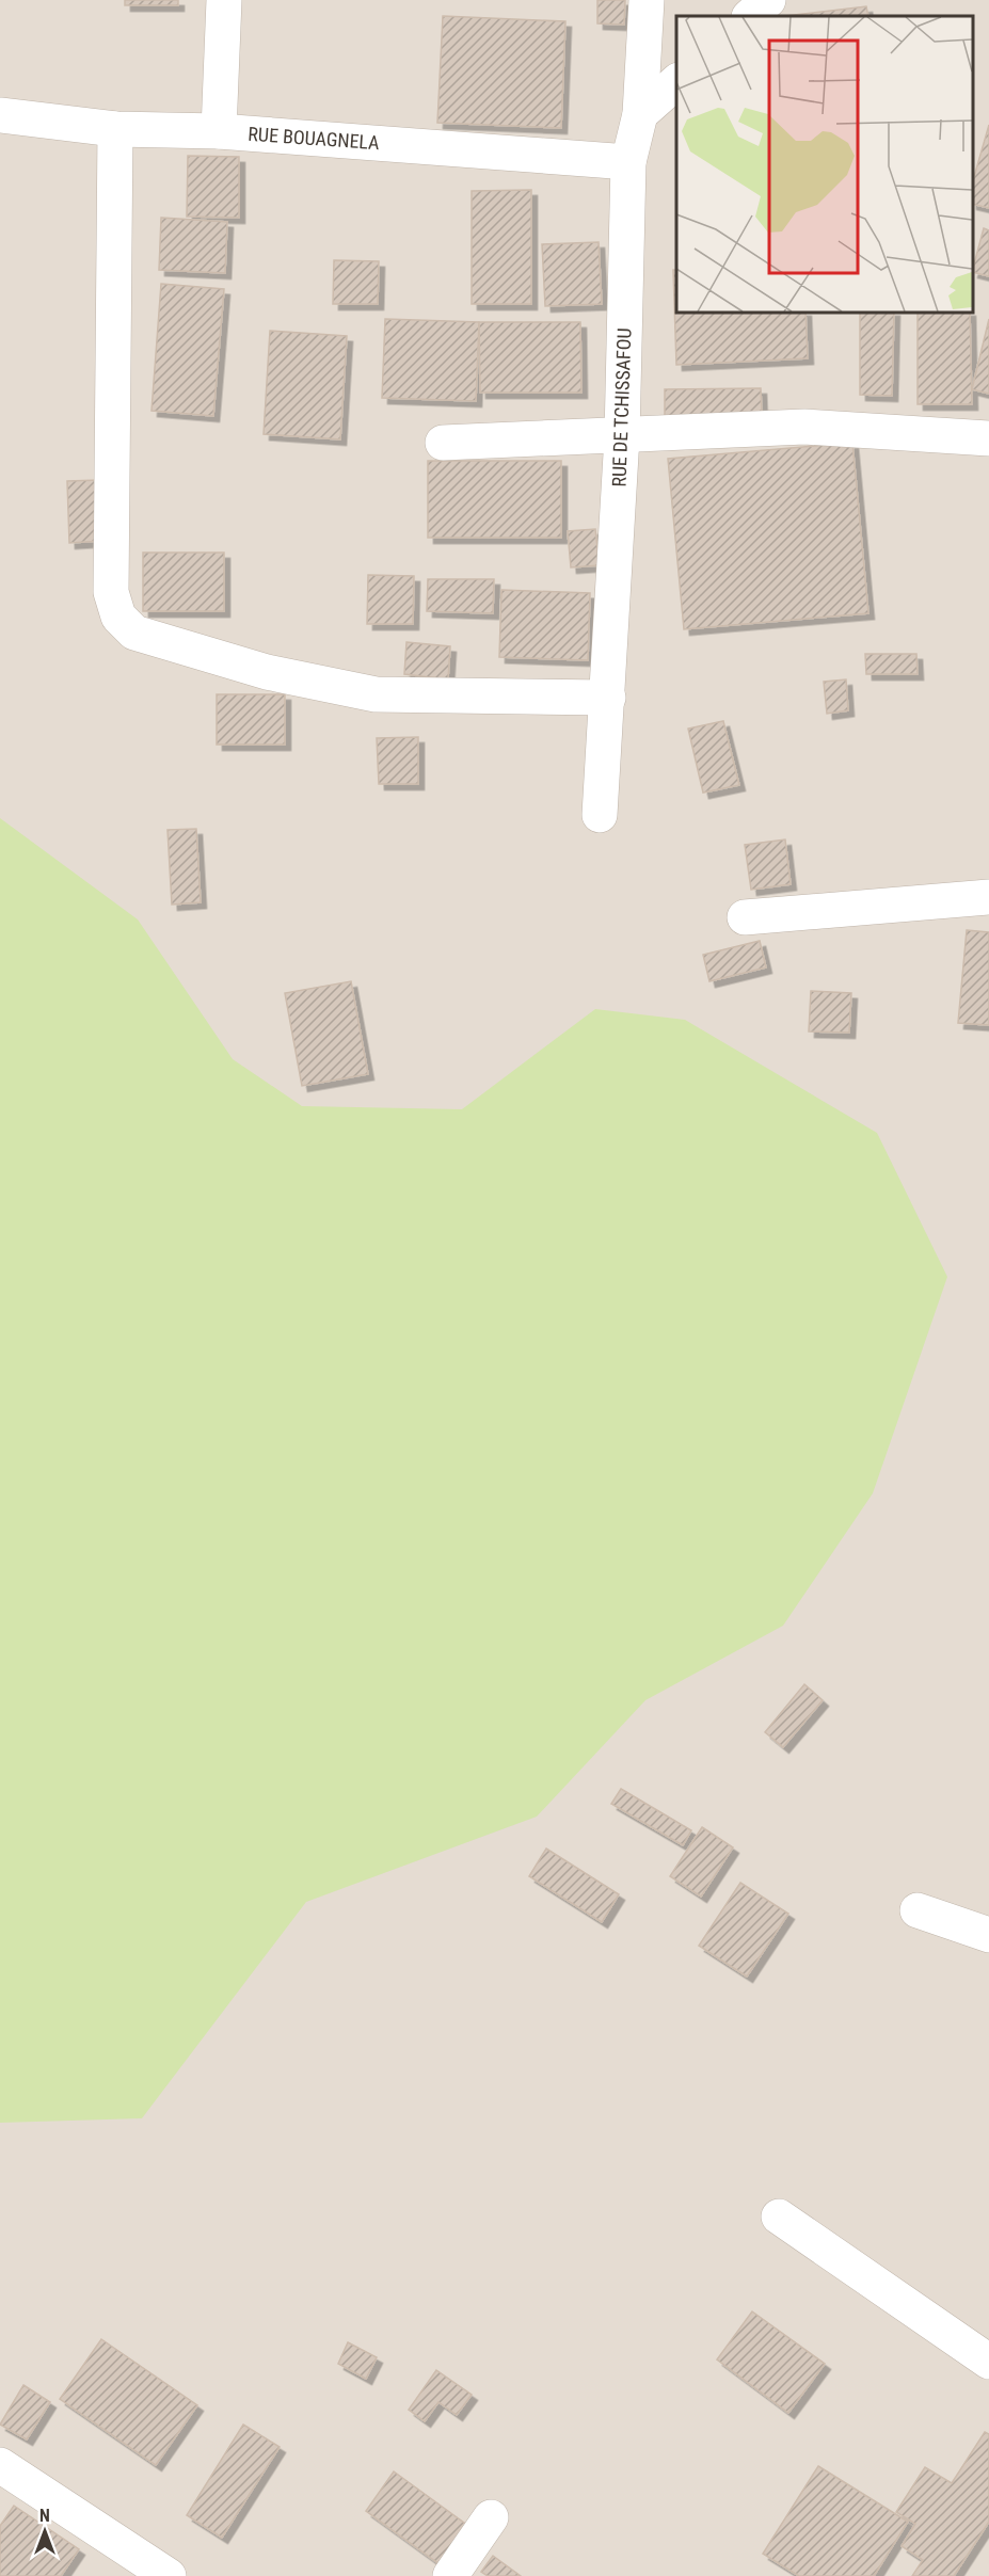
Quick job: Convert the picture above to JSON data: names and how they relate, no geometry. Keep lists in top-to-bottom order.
{
  "streets": {
    "street": ["RUE BOUAGNELA", "RUE DE TCHISSAFOU"]
  },
  "crossings": [
    ["RUE BOUAGNELA", "RUE DE TCHISSAFOU"]
  ],
  "north": "top"
}
